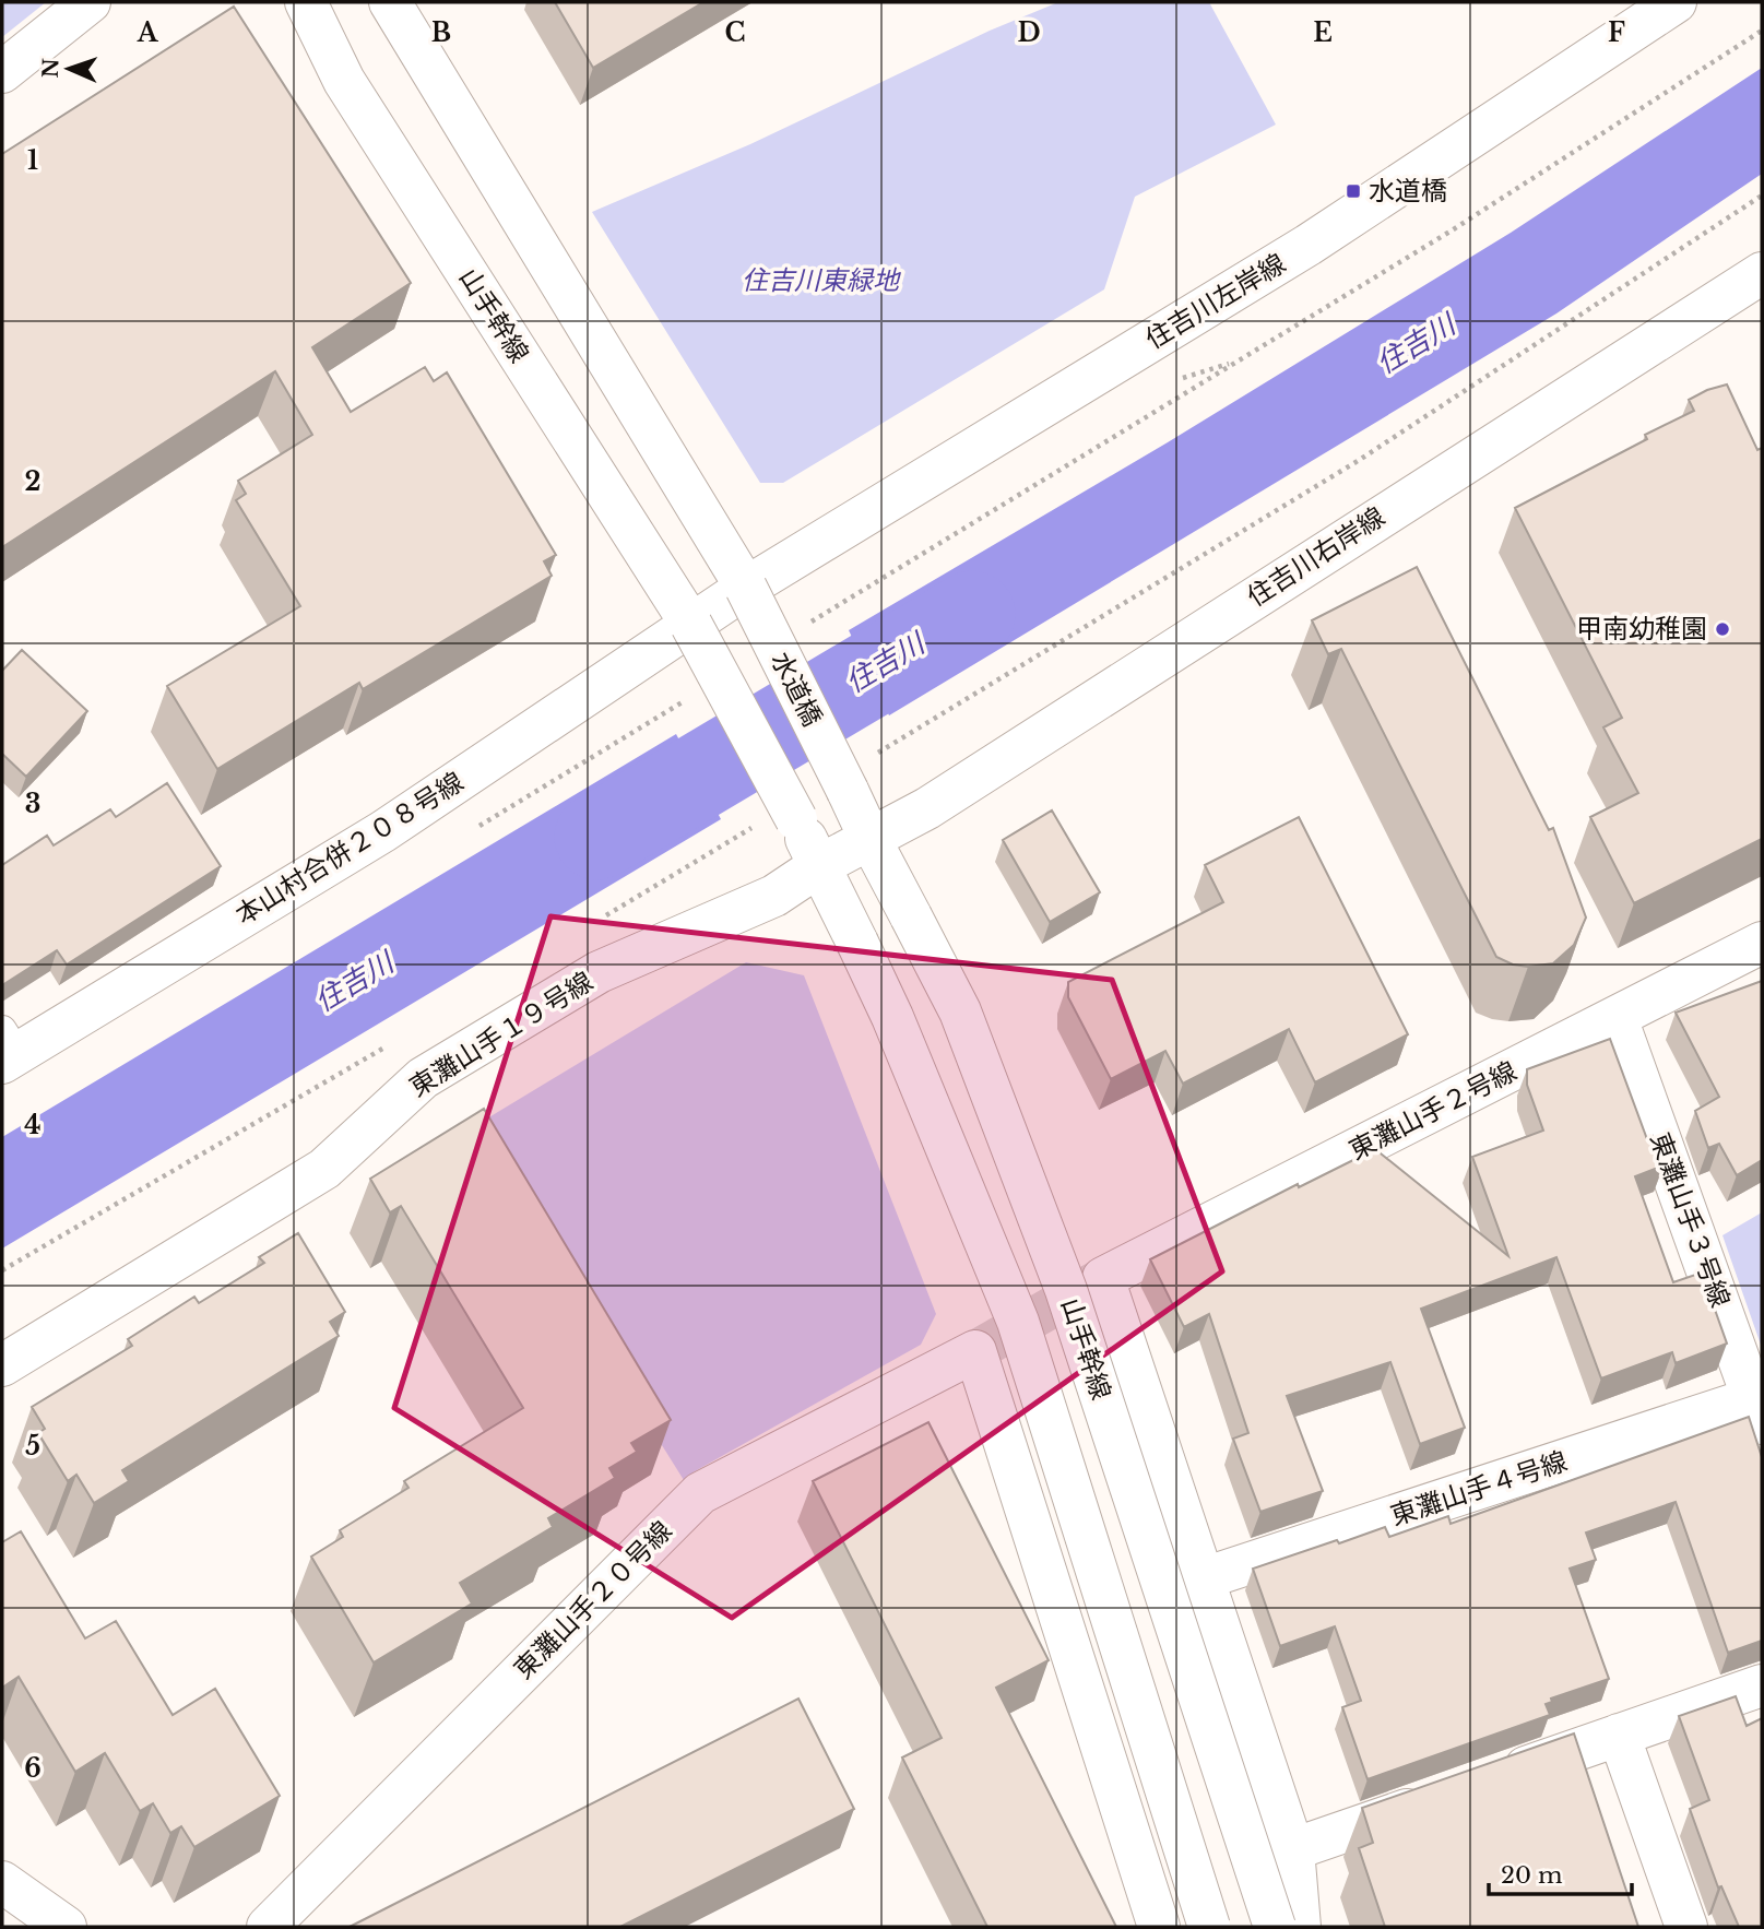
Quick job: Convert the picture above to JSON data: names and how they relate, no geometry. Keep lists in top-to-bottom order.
{
  "streets": {
    "street": [
      "住吉川左岸線",
      "山手幹線",
      "住吉川右岸線",
      "水道橋",
      "本山村合併２０８号線",
      "東灘山手１９号線",
      "東灘山手２号線",
      "東灘山手３号線",
      "東灘山手４号線",
      "東灘山手２０号線"
    ]
  },
  "crossings": [
    ["住吉川左岸線", "山手幹線"],
    ["住吉川左岸線", "水道橋"],
    ["住吉川左岸線", "本山村合併２０８号線"],
    ["山手幹線", "住吉川右岸線"],
    ["山手幹線", "水道橋"],
    ["山手幹線", "本山村合併２０８号線"],
    ["山手幹線", "東灘山手１９号線"],
    ["住吉川右岸線", "東灘山手１９号線"],
    ["東灘山手２号線", "東灘山手３号線"],
    ["東灘山手２号線", "東灘山手４号線"],
    ["東灘山手３号線", "東灘山手４号線"]
  ],
  "water": ["住吉川"],
  "parks": ["住吉川東緑地"],
  "places": {
    "transit": ["水道橋"],
    "other": ["甲南幼稚園"]
  },
  "scale_bar": "20 m",
  "north": "left",
  "grid": {
    "columns": [
      "A",
      "B",
      "C",
      "D",
      "E",
      "F"
    ],
    "rows": [
      "1",
      "2",
      "3",
      "4",
      "5",
      "6"
    ]
  }
}
